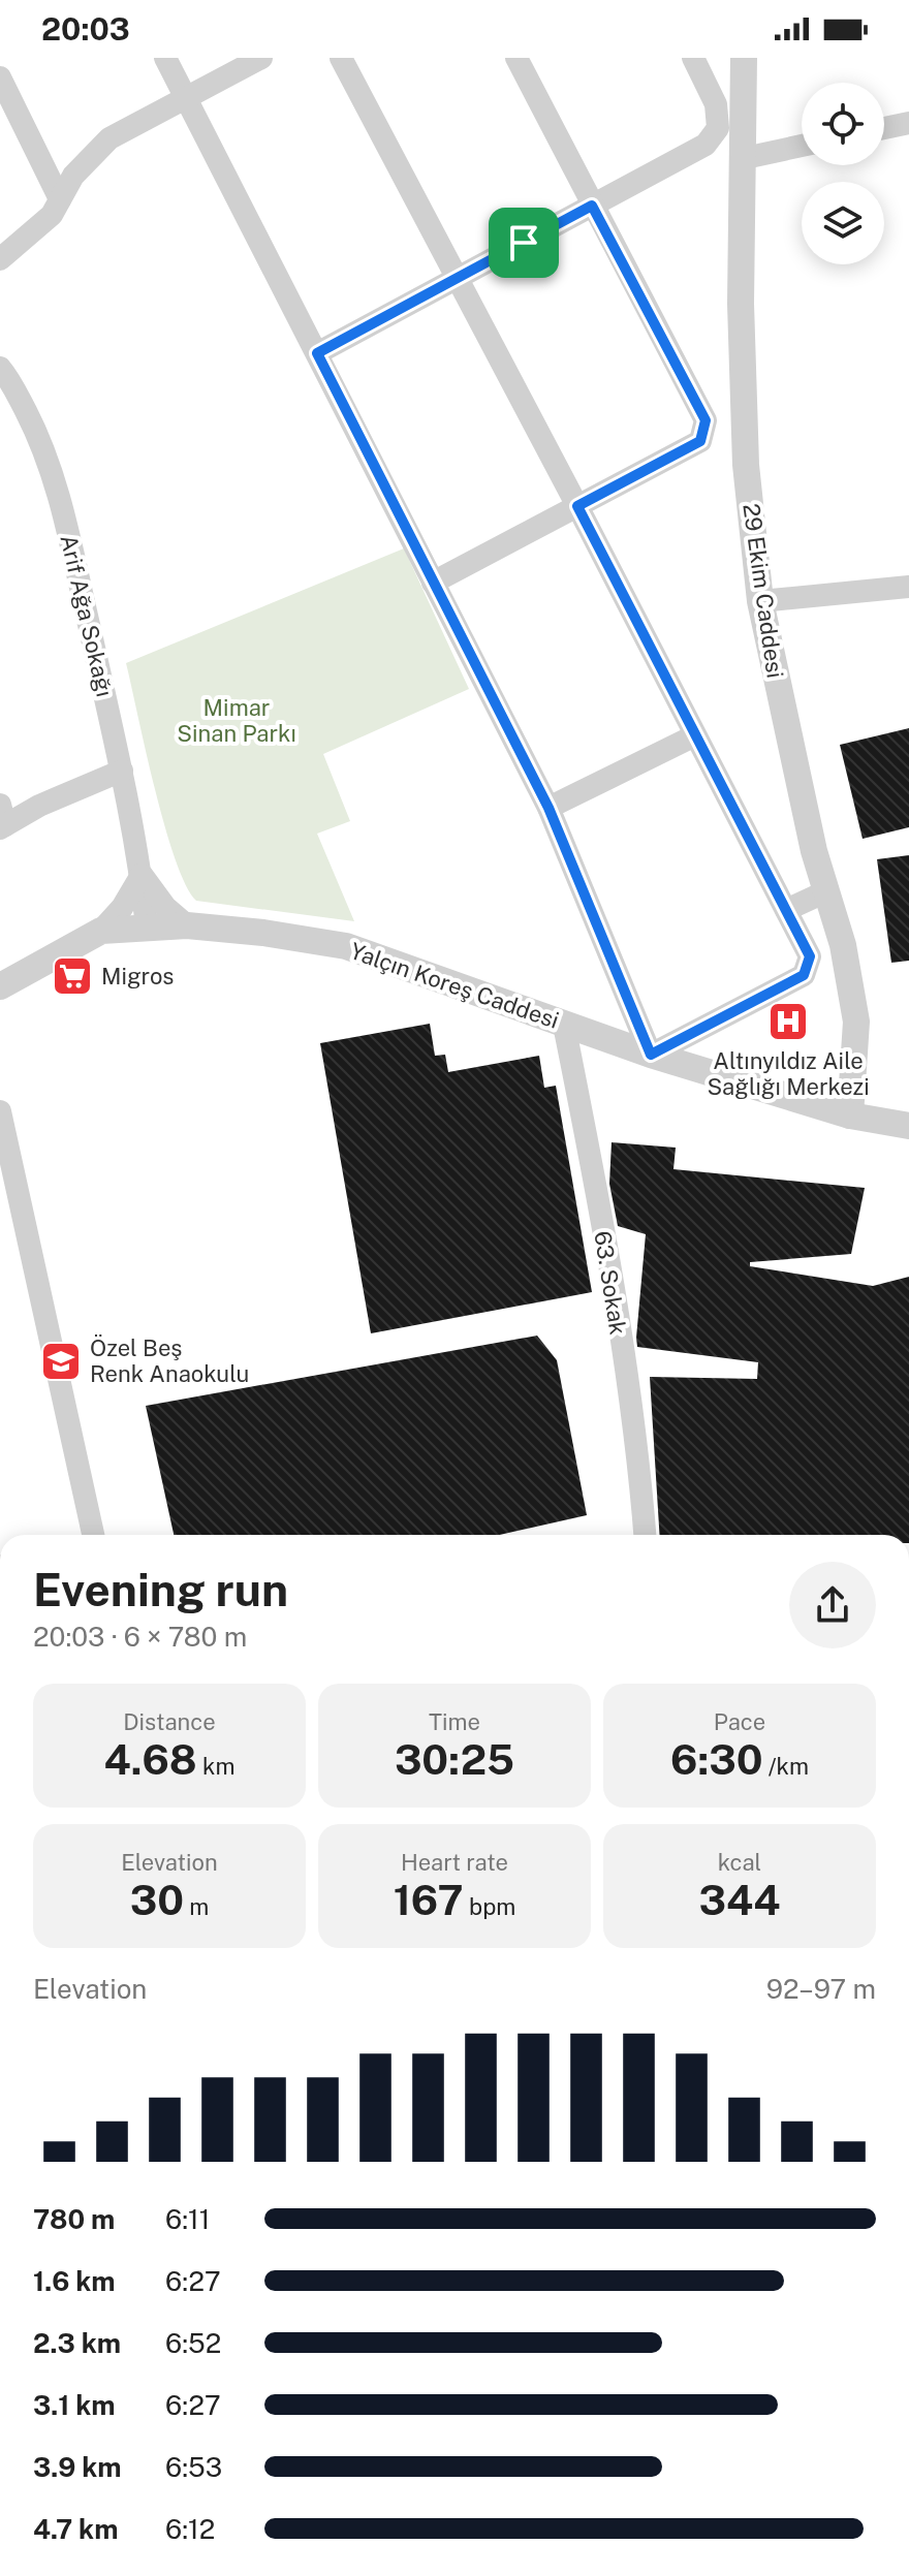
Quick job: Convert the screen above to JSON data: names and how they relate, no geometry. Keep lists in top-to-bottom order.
{
  "streets": {
    "street": [
      "29 Ekim Caddesi",
      "Arif Ağa Sokağı",
      "Yalçın Koreş Caddesi",
      "63. Sokak"
    ]
  },
  "crossings": [
    ["29 Ekim Caddesi", "Yalçın Koreş Caddesi"],
    ["Arif Ağa Sokağı", "Yalçın Koreş Caddesi"],
    ["Yalçın Koreş Caddesi", "63. Sokak"]
  ],
  "parks": ["Mimar Sinan Parkı"],
  "places": {
    "supermarket": ["Migros"],
    "hospital": ["Altınyıldız Aile Sağlığı Merkezi"],
    "school or university": ["Özel Beş Renk Anaokulu"]
  },
  "page": {
    "status": "20:03",
    "heading": ["Evening run", "20:03 · 6 × 780 m"],
    "stats": [
      ["Distance", "4.68 km"],
      ["Time", "30:25"],
      ["Pace", "6:30 /km"],
      ["Elevation", "30 m"],
      ["Heart rate", "167 bpm"],
      ["kcal", "344"]
    ],
    "chart": ["Elevation", "92–97 m"],
    "list": [
      {
        "name": "780 m",
        "note": "6:11"
      },
      {
        "name": "1.6 km",
        "note": "6:27"
      },
      {
        "name": "2.3 km",
        "note": "6:52"
      },
      {
        "name": "3.1 km",
        "note": "6:27"
      },
      {
        "name": "3.9 km",
        "note": "6:53"
      },
      {
        "name": "4.7 km",
        "note": "6:12"
      }
    ]
  }
}
